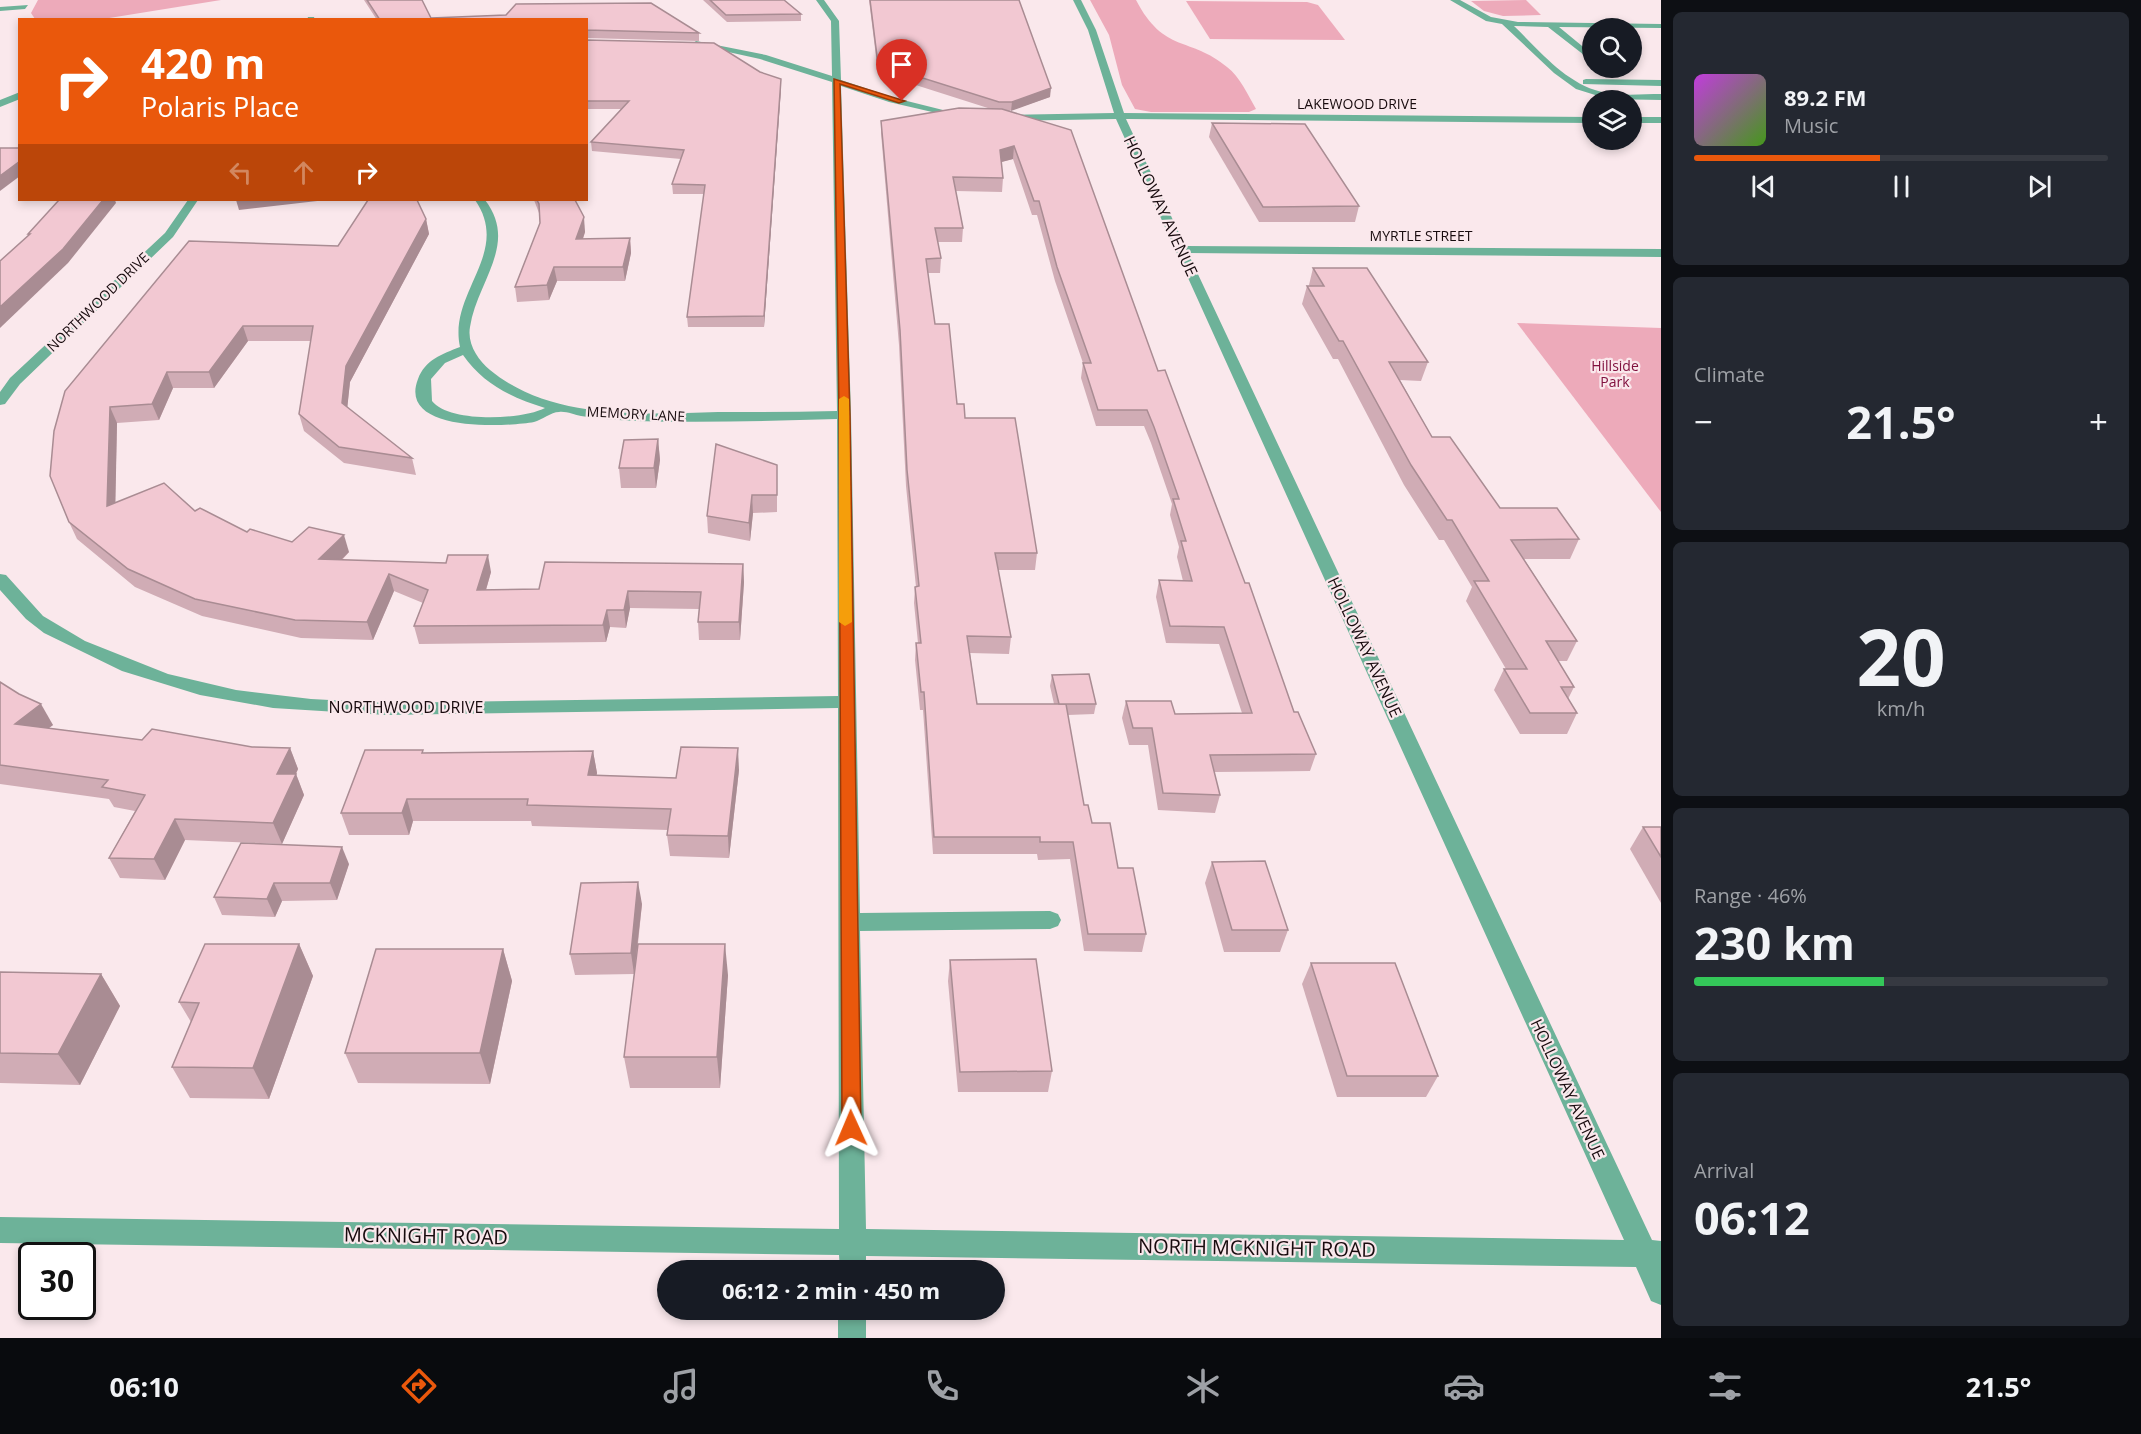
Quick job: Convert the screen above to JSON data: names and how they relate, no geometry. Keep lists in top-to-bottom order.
{
  "streets": {
    "street": [
      "LAKEWOOD DRIVE",
      "HOLLOWAY AVENUE",
      "MYRTLE STREET",
      "NORTHWOOD DRIVE",
      "MEMORY LANE",
      "MCKNIGHT ROAD",
      "NORTH MCKNIGHT ROAD"
    ]
  },
  "crossings": [
    ["LAKEWOOD DRIVE", "HOLLOWAY AVENUE"],
    ["HOLLOWAY AVENUE", "MYRTLE STREET"],
    ["HOLLOWAY AVENUE", "NORTH MCKNIGHT ROAD"],
    ["MCKNIGHT ROAD", "NORTH MCKNIGHT ROAD"]
  ],
  "parks": ["Hillside Park"],
  "page": {
    "turn": ["420 m", "Polaris Place"],
    "song": ["89.2 FM", "Music"],
    "tile": [
      "Climate",
      ["20", "km/h"],
      ["Range · 46%", "230 km"],
      ["Arrival", "06:12"]
    ],
    "heat": ["−", "21.5°", "+"],
    "limit": "30",
    "trip": "06:12 · 2 min · 450 m",
    "tabs": ["06:10", "21.5°"]
  }
}
